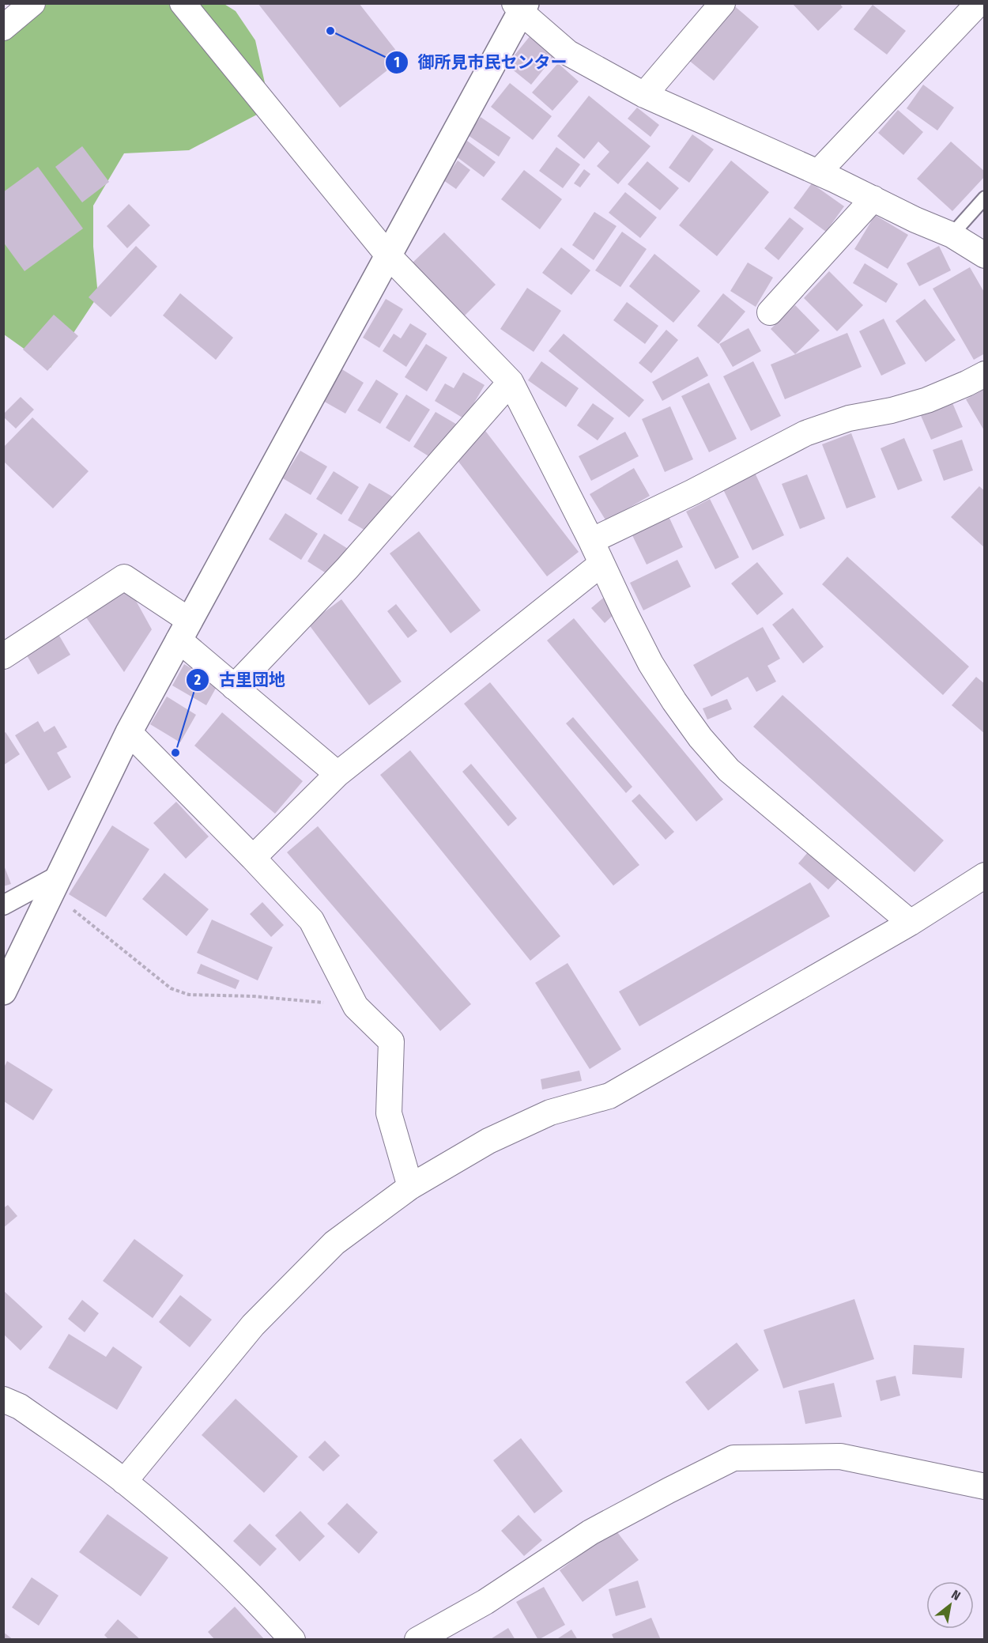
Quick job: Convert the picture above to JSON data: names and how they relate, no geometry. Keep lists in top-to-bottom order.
{
  "places": ["御所見市民センター", "古里団地"],
  "north": "top right"
}
